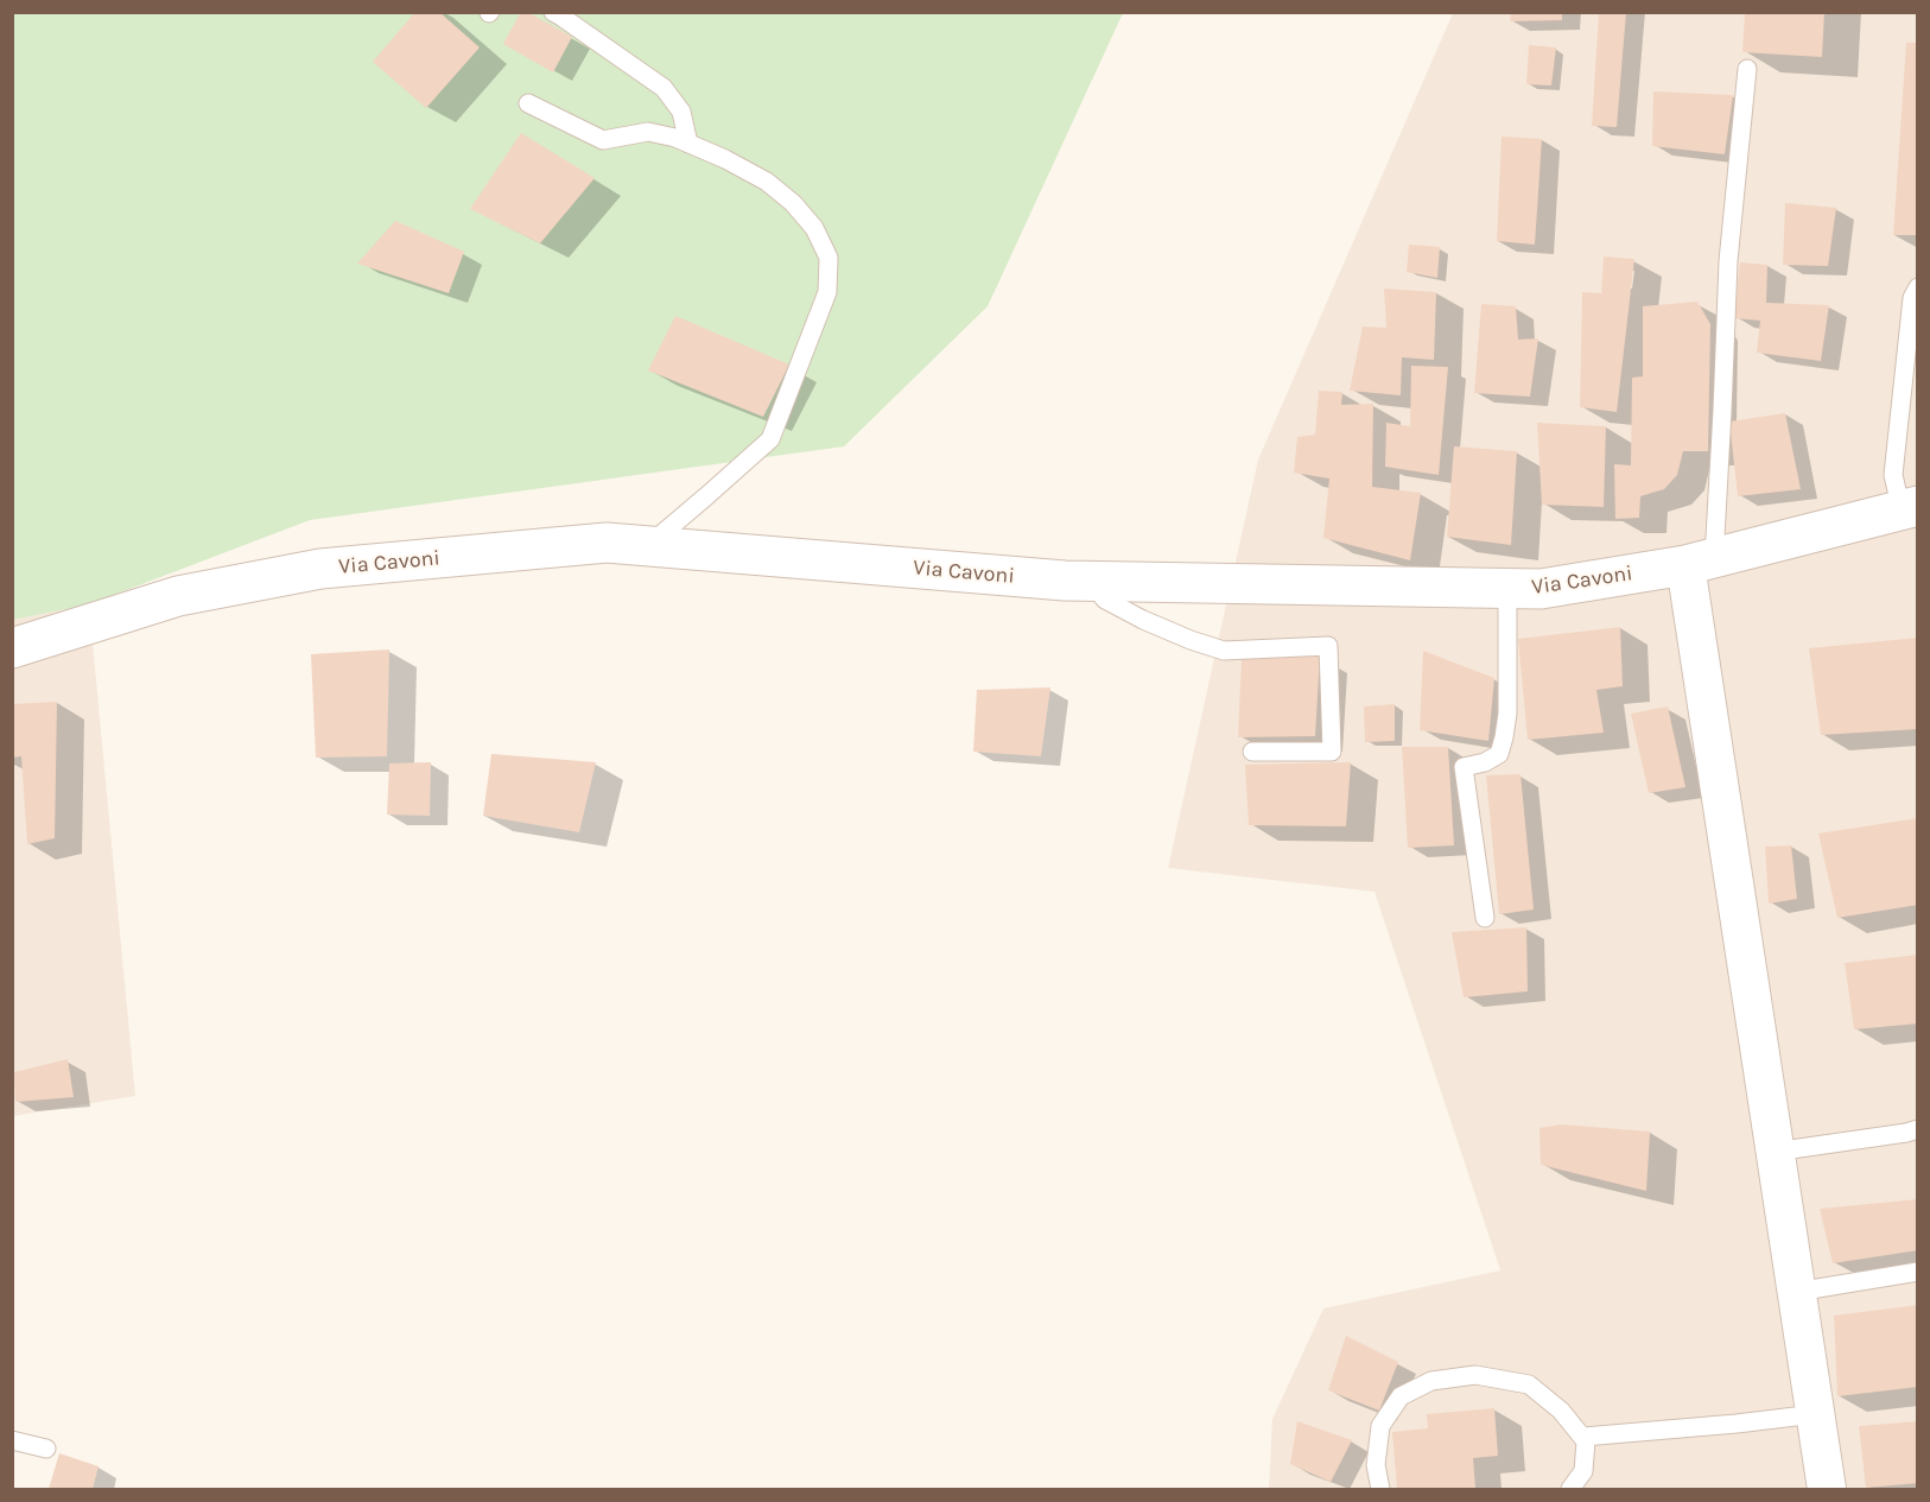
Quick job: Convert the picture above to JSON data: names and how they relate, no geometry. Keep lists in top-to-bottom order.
{
  "streets": {
    "street": ["Via Cavoni"]
  }
}
